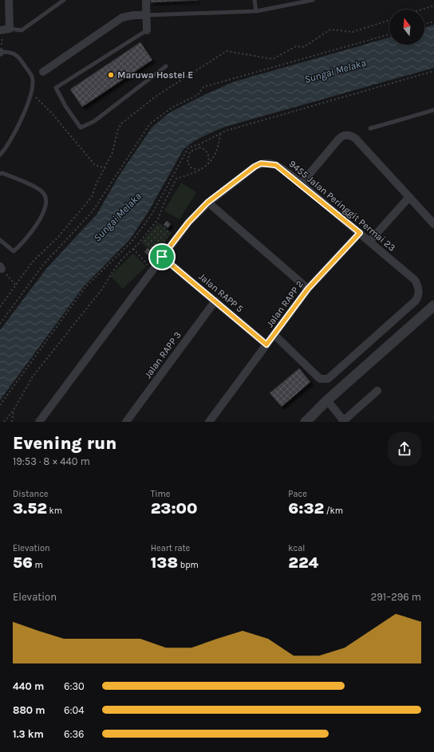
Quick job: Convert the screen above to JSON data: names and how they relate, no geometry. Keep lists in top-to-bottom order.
{
  "streets": {
    "street": [
      "9455 Jalan Peringgit Permai 23",
      "Jalan RAPP 5",
      "Jalan RAPP 2",
      "Jalan RAPP 3"
    ]
  },
  "crossings": [
    ["9455 Jalan Peringgit Permai 23", "Jalan RAPP 5"],
    ["9455 Jalan Peringgit Permai 23", "Jalan RAPP 2"],
    ["Jalan RAPP 5", "Jalan RAPP 2"],
    ["Jalan RAPP 5", "Jalan RAPP 3"]
  ],
  "water": ["Sungai Melaka"],
  "places": ["Maruwa Hostel E"],
  "north": "top",
  "page": {
    "heading": ["Evening run", "19:53 · 8 × 440 m"],
    "stats": [
      ["Distance", "3.52 km"],
      ["Time", "23:00"],
      ["Pace", "6:32 /km"],
      ["Elevation", "56 m"],
      ["Heart rate", "138 bpm"],
      ["kcal", "224"]
    ],
    "chart": ["Elevation", "291–296 m"],
    "list": [
      {
        "name": "440 m",
        "note": "6:30"
      },
      {
        "name": "880 m",
        "note": "6:04"
      },
      {
        "name": "1.3 km",
        "note": "6:36"
      }
    ]
  }
}
